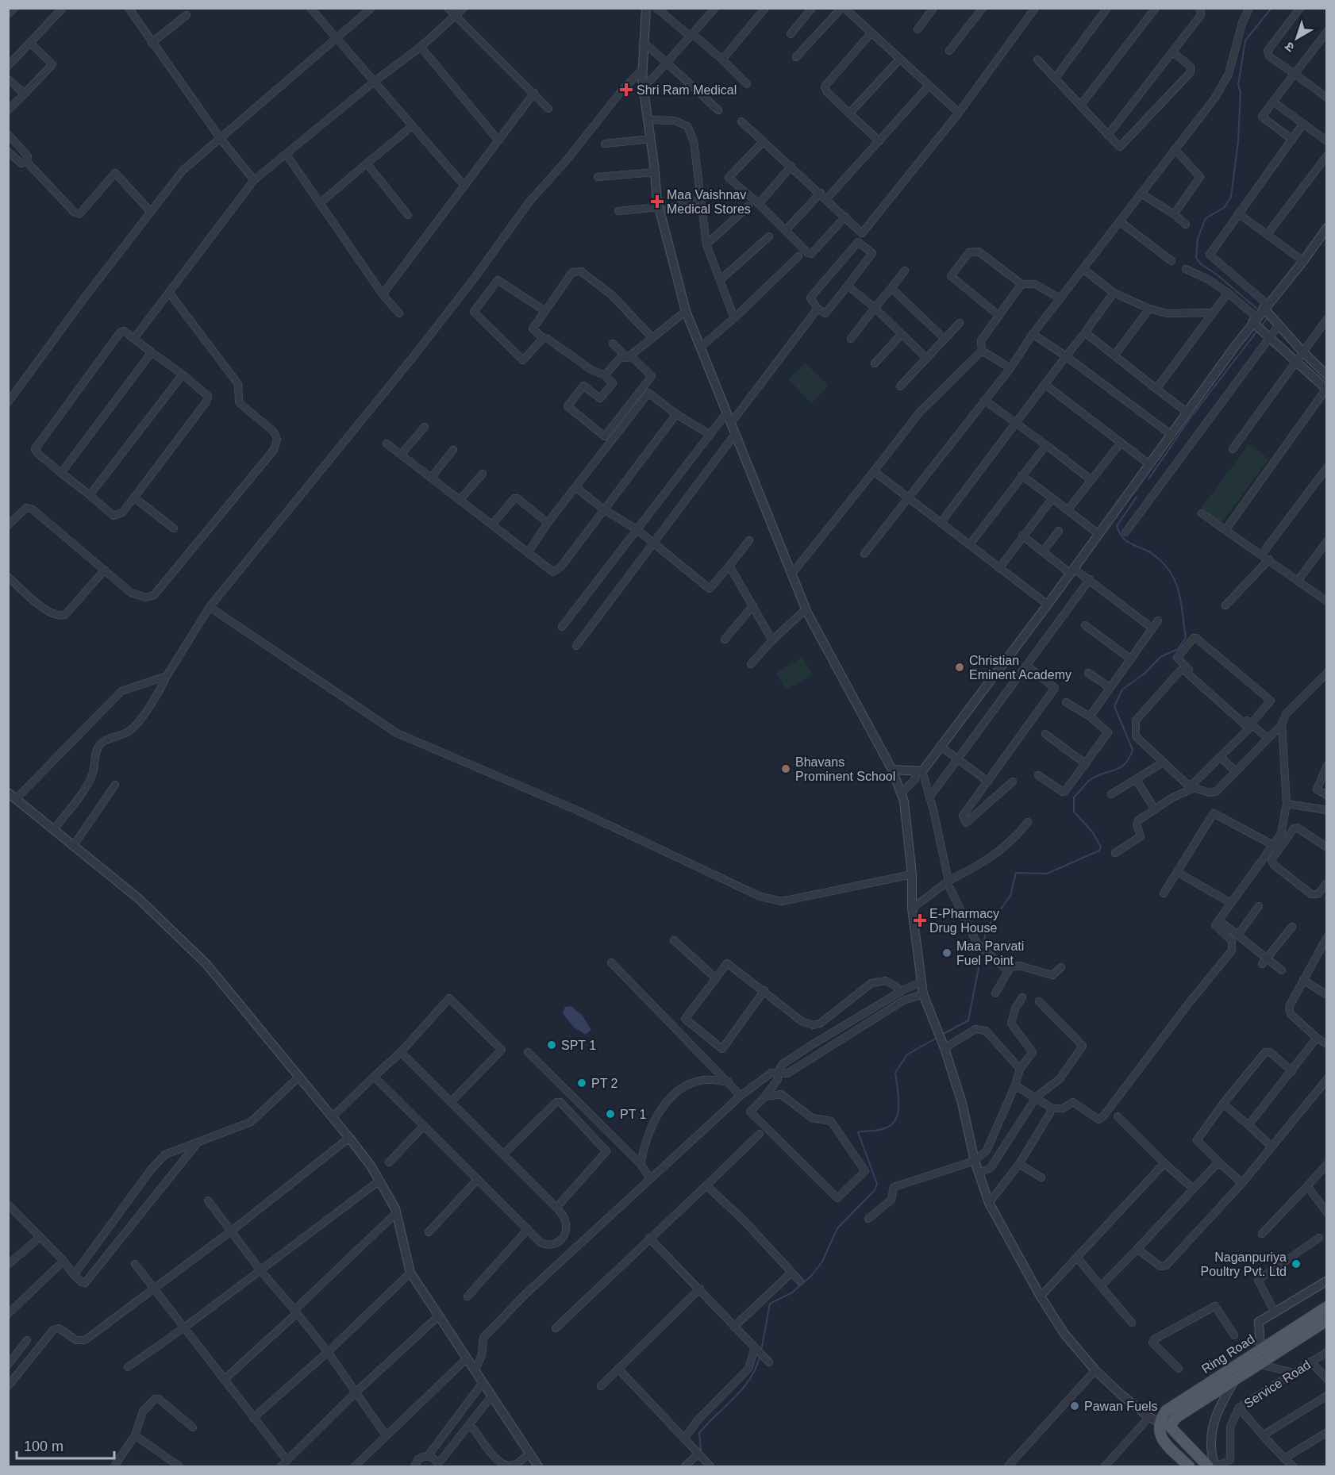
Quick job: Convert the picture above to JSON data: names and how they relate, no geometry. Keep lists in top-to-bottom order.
{
  "streets": {
    "main road": ["Ring Road"],
    "street": ["Service Road"]
  },
  "places": {
    "health": ["Shri Ram Medical", "Maa Vaishnav Medical Stores", "E-Pharmacy Drug House"],
    "other": [
      "Christian Eminent Academy",
      "Bhavans Prominent School",
      "Maa Parvati Fuel Point",
      "SPT 1",
      "PT 2",
      "PT 1",
      "Naganpuriya Poultry Pvt. Ltd",
      "Pawan Fuels"
    ]
  },
  "scale_bar": "100 m",
  "north": "bottom left"
}
